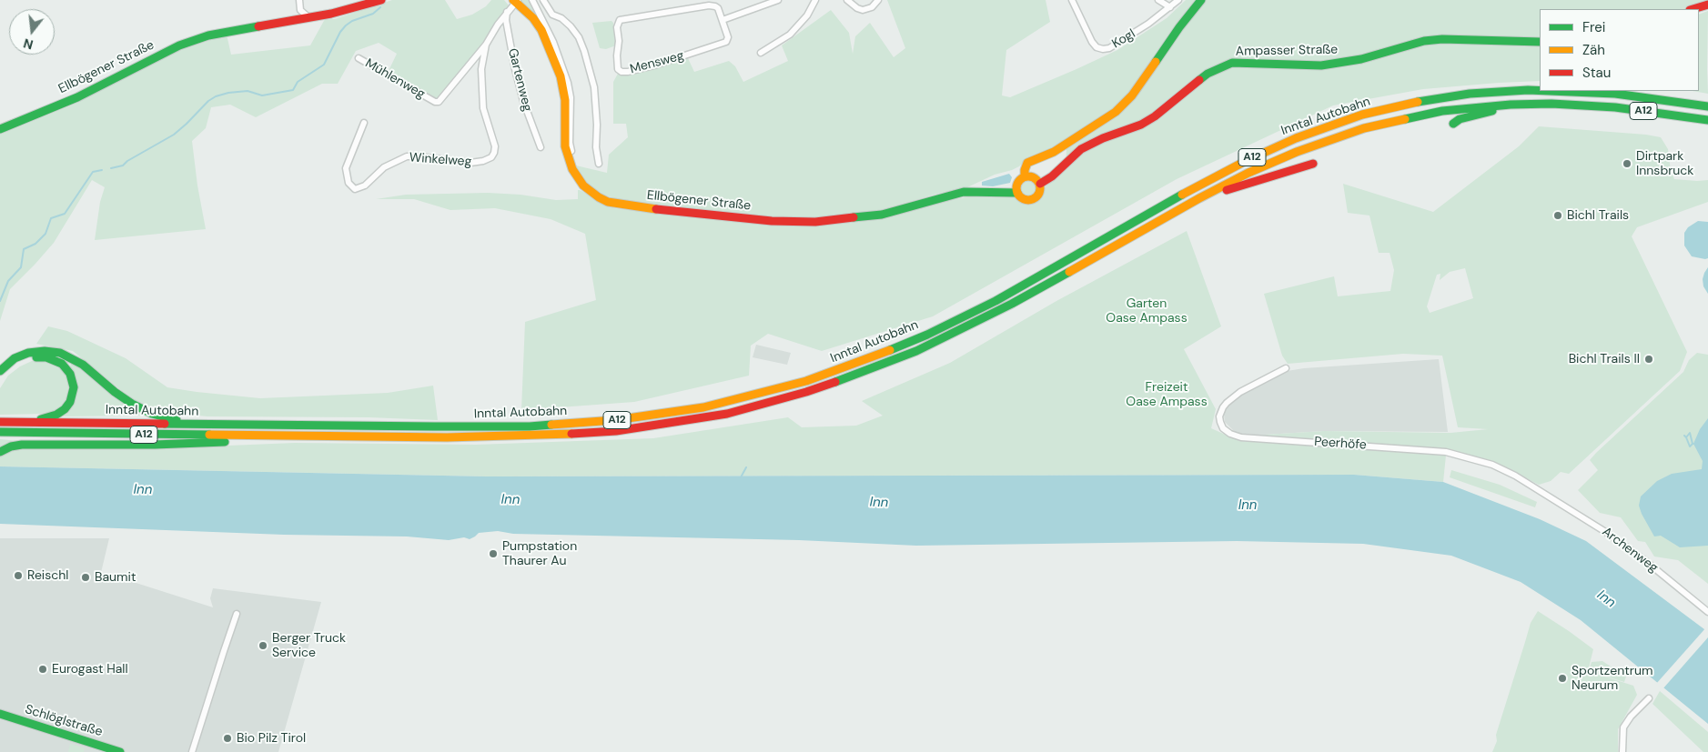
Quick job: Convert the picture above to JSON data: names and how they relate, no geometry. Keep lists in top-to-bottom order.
{
  "streets": {
    "main road": [
      "Ampasser Straße",
      "Ellbögener Straße",
      "A12",
      "Inntal Autobahn",
      "Schlöglstraße"
    ],
    "street": [
      "Kogl",
      "Mensweg",
      "Mühlenweg",
      "Gartenweg",
      "Winkelweg",
      "Peerhöfe",
      "Archenweg"
    ]
  },
  "crossings": [
    ["Ampasser Straße", "Ellbögener Straße"],
    ["Ellbögener Straße", "Winkelweg"],
    ["Mühlenweg", "Winkelweg"],
    ["Gartenweg", "Winkelweg"],
    ["Peerhöfe", "Archenweg"]
  ],
  "water": ["Inn"],
  "parks": ["Garten Oase Ampass", "Freizeit Oase Ampass"],
  "places": [
    "Dirtpark Innsbruck",
    "Bichl Trails",
    "Bichl Trails II",
    "Pumpstation Thaurer Au",
    "Reischl",
    "Baumit",
    "Berger Truck Service",
    "Eurogast Hall",
    "Sportzentrum Neurum",
    "Bio Pilz Tirol"
  ],
  "legend": ["Frei", "Zäh", "Stau"],
  "north": "bottom"
}
